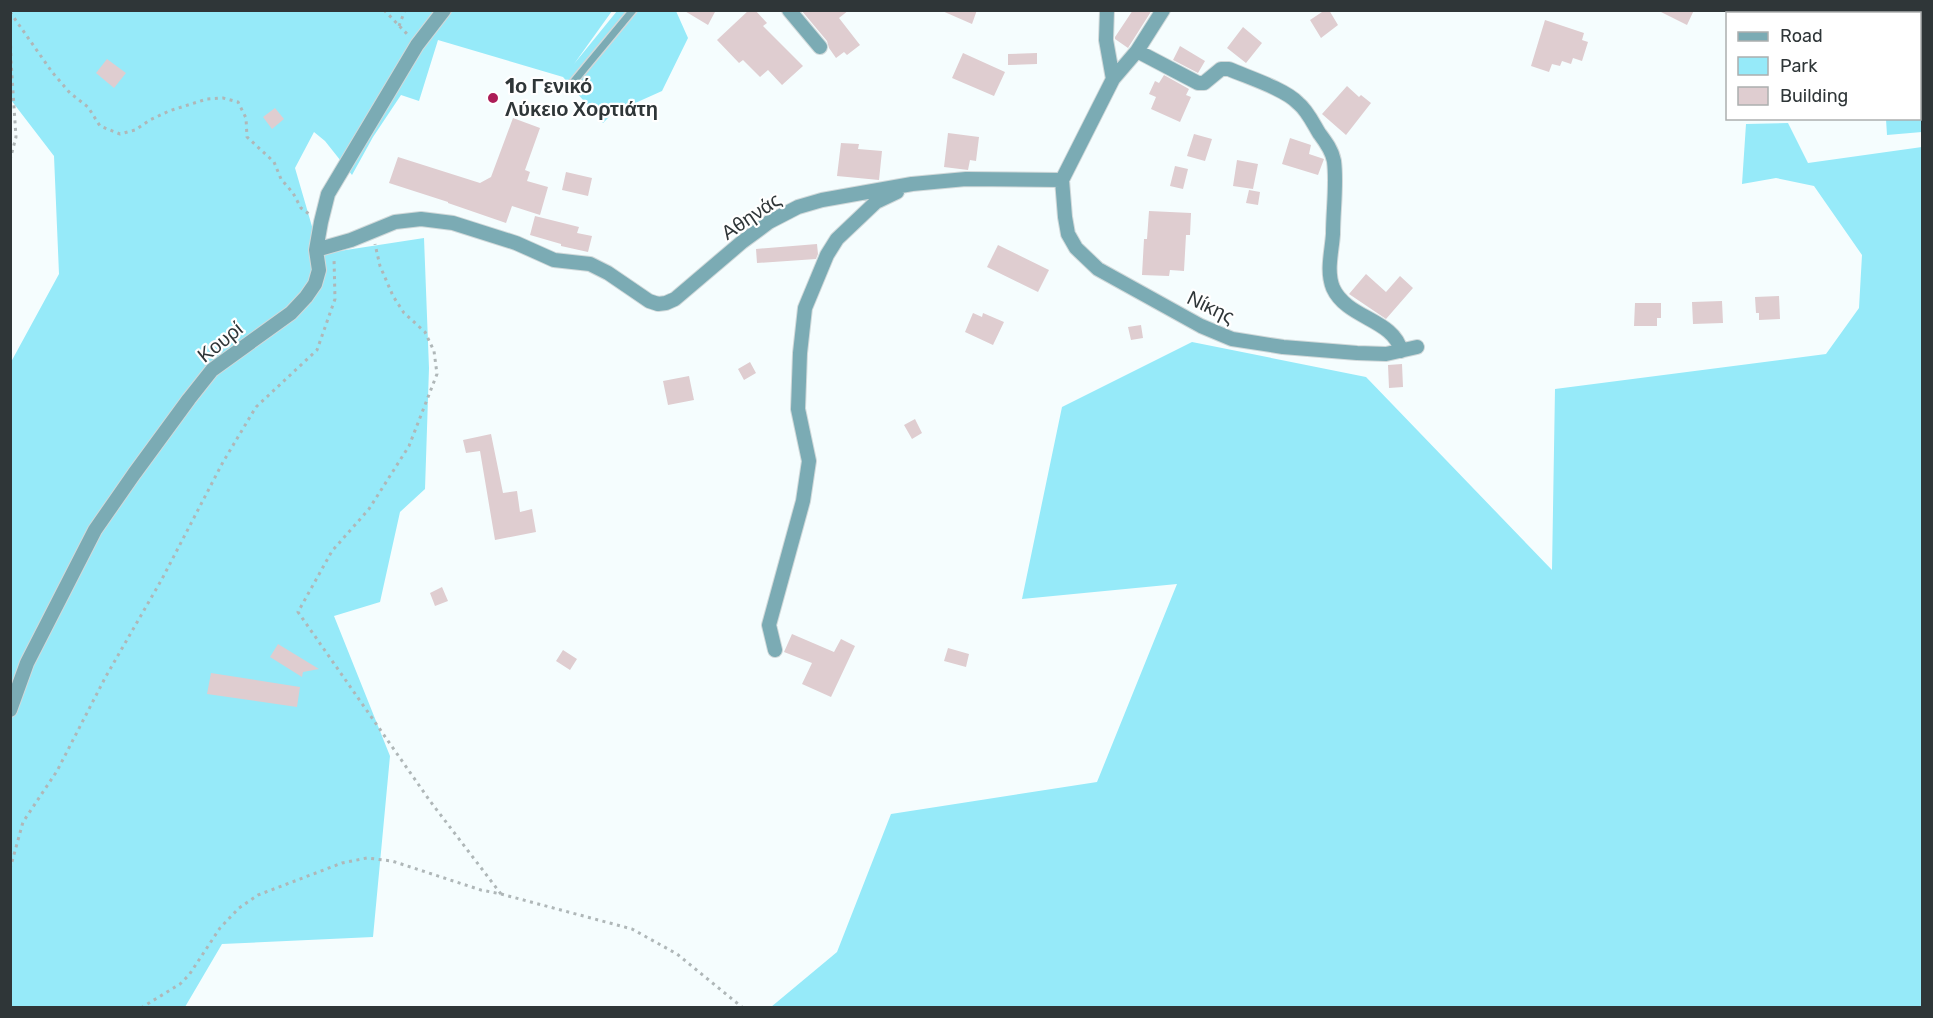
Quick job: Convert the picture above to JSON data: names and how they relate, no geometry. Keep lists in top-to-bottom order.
{
  "streets": {
    "street": ["Αθηνάς", "Νίκης", "Κουρί"]
  },
  "crossings": [
    ["Αθηνάς", "Νίκης"],
    ["Αθηνάς", "Κουρί"]
  ],
  "places": ["1ο Γενικό Λύκειο Χορτιάτη"],
  "legend": ["Road", "Park", "Building"]
}
